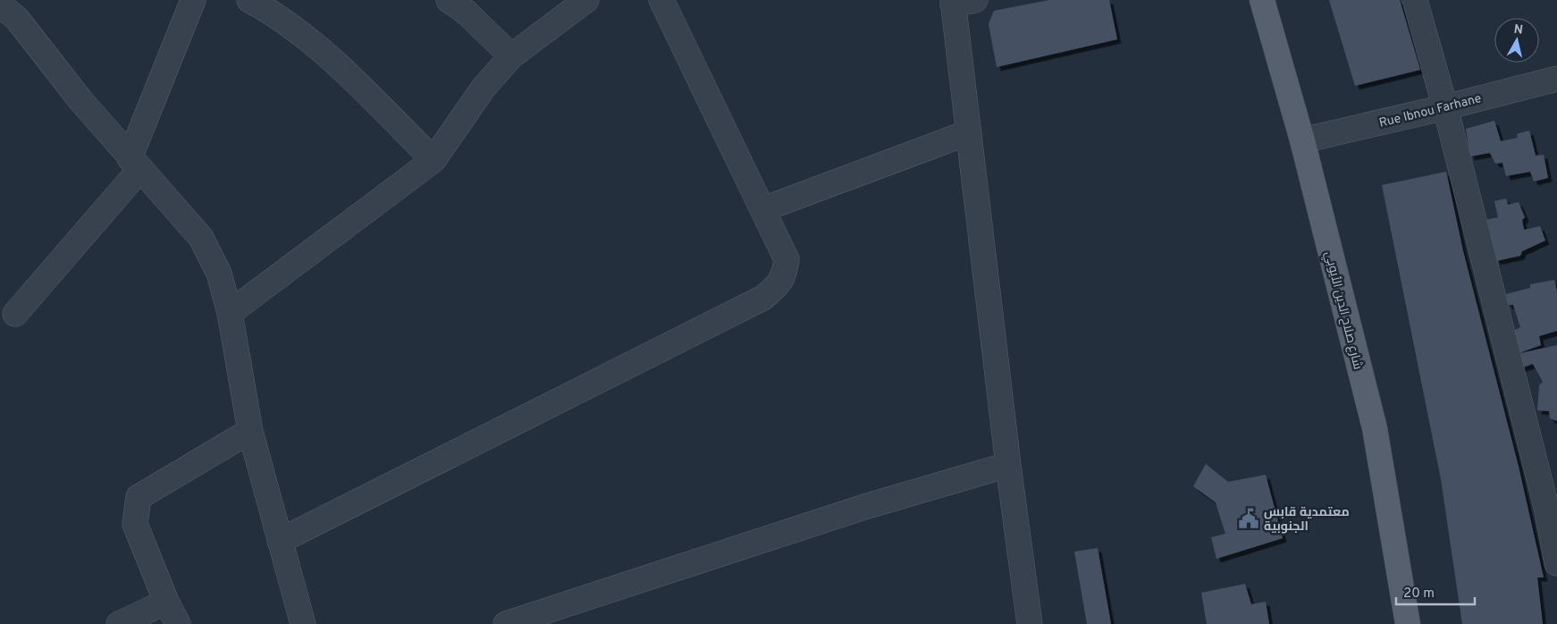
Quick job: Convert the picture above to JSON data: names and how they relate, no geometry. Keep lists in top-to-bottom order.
{
  "streets": {
    "main road": ["شارع صلاح الدين الأيوبي"],
    "street": ["Rue Ibnou Farhane"]
  },
  "crossings": [
    ["Rue Ibnou Farhane", "شارع صلاح الدين الأيوبي"]
  ],
  "places": {
    "public building": ["معتمدية قابس الجنوبية"]
  },
  "scale_bar": "20 m",
  "north": "top"
}
